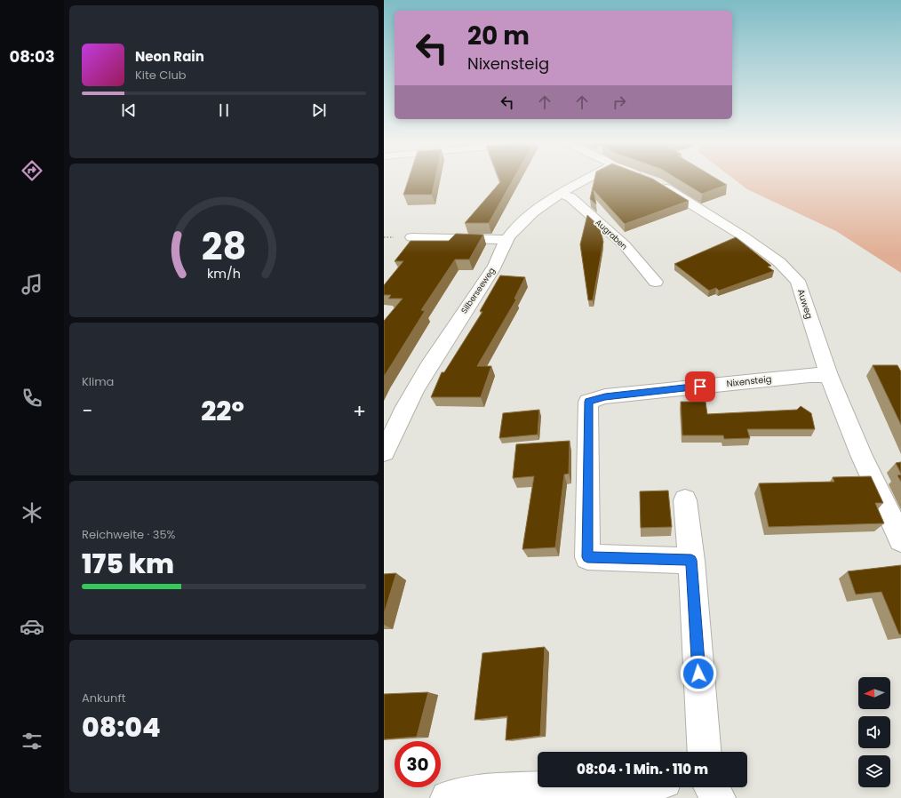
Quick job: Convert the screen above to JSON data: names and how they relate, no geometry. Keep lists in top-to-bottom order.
{
  "streets": {
    "street": [
      "Augraben",
      "Silberseeweg",
      "Auweg",
      "Nixensteig"
    ]
  },
  "crossings": [
    ["Augraben", "Silberseeweg"],
    ["Auweg", "Nixensteig"]
  ],
  "north": "left",
  "page": {
    "tabs": "08:03",
    "turn": ["20 m", "Nixensteig"],
    "song": ["Neon Rain", "Kite Club"],
    "tile": [
      "Klima",
      ["Reichweite · 35%", "175 km"],
      ["Ankunft", "08:04"]
    ],
    "heat": ["−", "22°", "+"],
    "limit": "30",
    "trip": "08:04 · 1 Min. · 110 m",
    "gauge": ["28", "km/h"]
  }
}
